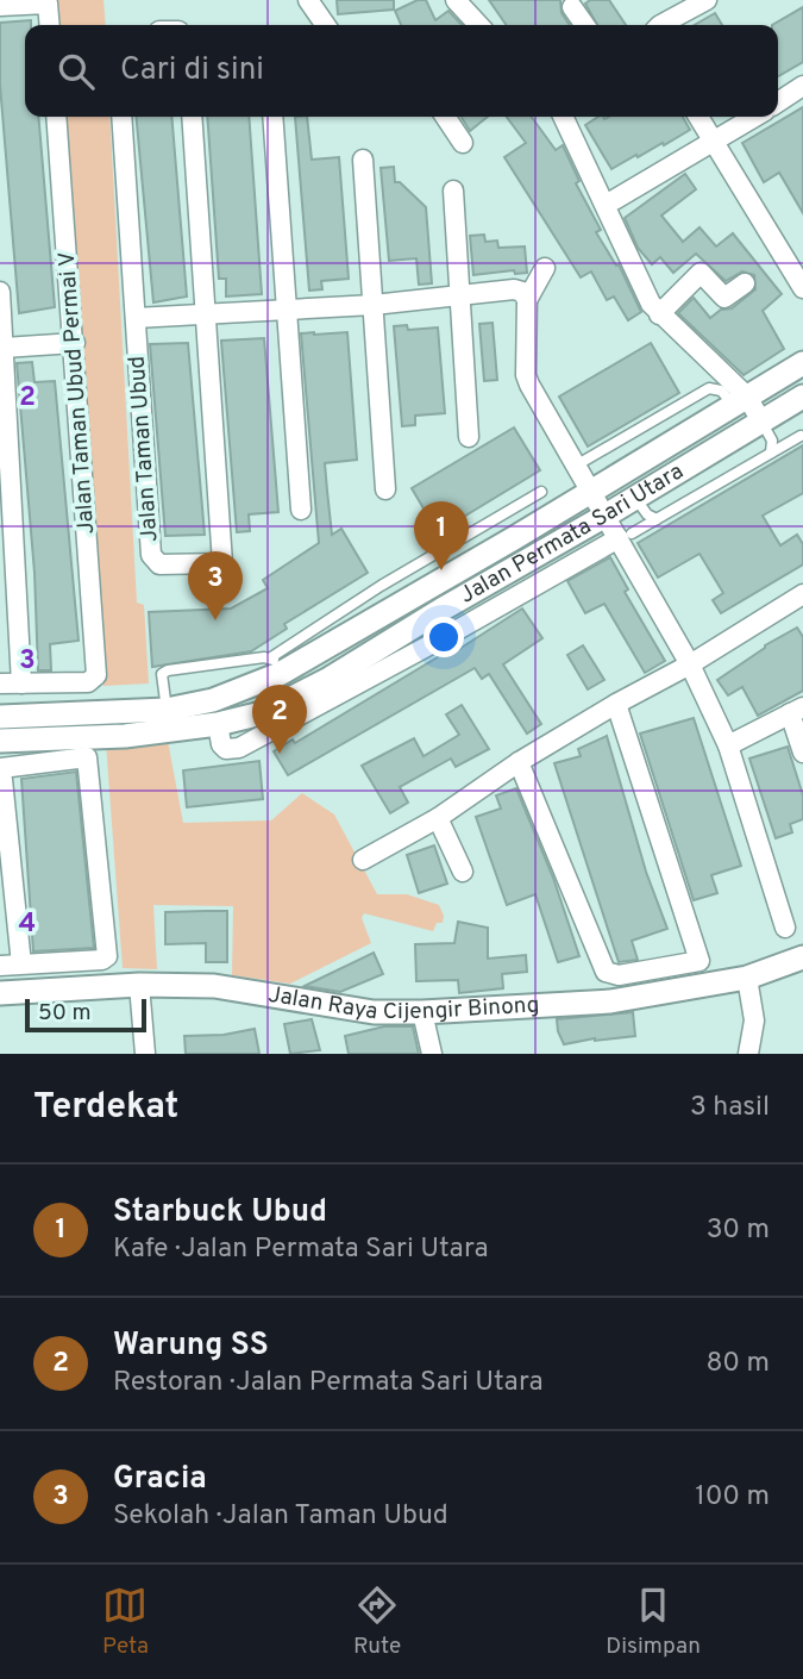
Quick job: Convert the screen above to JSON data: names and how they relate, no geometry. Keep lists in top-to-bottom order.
{
  "streets": {
    "street": [
      "Jalan Taman Ubud Permai V",
      "Jalan Taman Ubud",
      "Jalan Permata Sari Utara",
      "Jalan Raya Cijengir Binong"
    ]
  },
  "scale_bar": "50 m",
  "page": {
    "search": "Cari di sini",
    "pins": ["1", "3", "2"],
    "scale": "50 m",
    "heading": ["Terdekat", "3 hasil"],
    "list": [
      {
        "mark": "1",
        "name": "Starbuck Ubud",
        "note": "Kafe · Jalan Permata Sari Utara",
        "value": "30 m"
      },
      {
        "mark": "2",
        "name": "Warung SS",
        "note": "Restoran · Jalan Permata Sari Utara",
        "value": "80 m"
      },
      {
        "mark": "3",
        "name": "Gracia",
        "note": "Sekolah · Jalan Taman Ubud",
        "value": "100 m"
      }
    ],
    "nav": ["Peta", "Rute", "Disimpan"]
  },
  "grid": {
    "rows": ["2", "3", "4"]
  }
}
